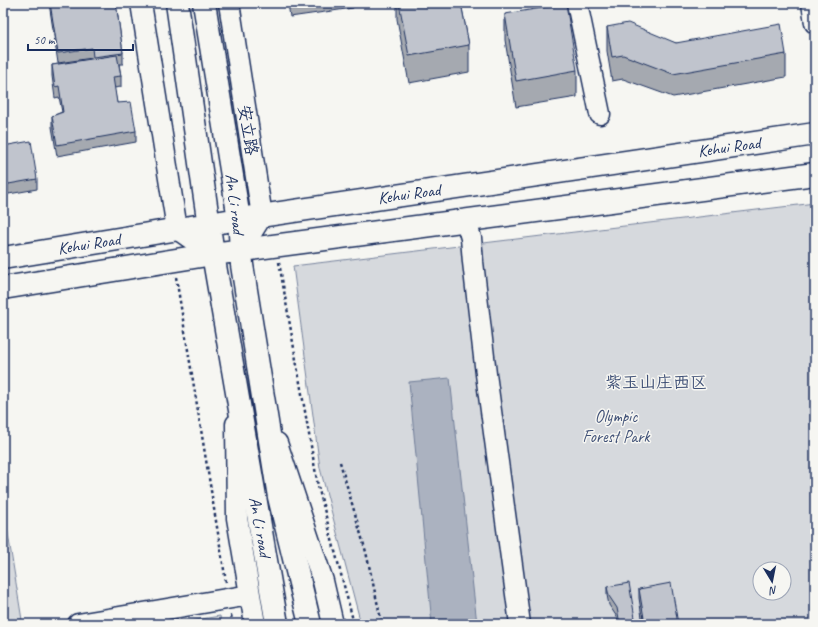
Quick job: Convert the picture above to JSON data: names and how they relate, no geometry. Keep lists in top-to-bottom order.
{
  "streets": {
    "main road": ["Kehui Road", "An Li road"],
    "street": ["安立路"]
  },
  "crossings": [
    ["安立路", "Kehui Road"],
    ["Kehui Road", "An Li road"]
  ],
  "parks": ["紫玉山庄西区", "Olympic Forest Park"],
  "scale_bar": "50 m",
  "north": "bottom"
}
